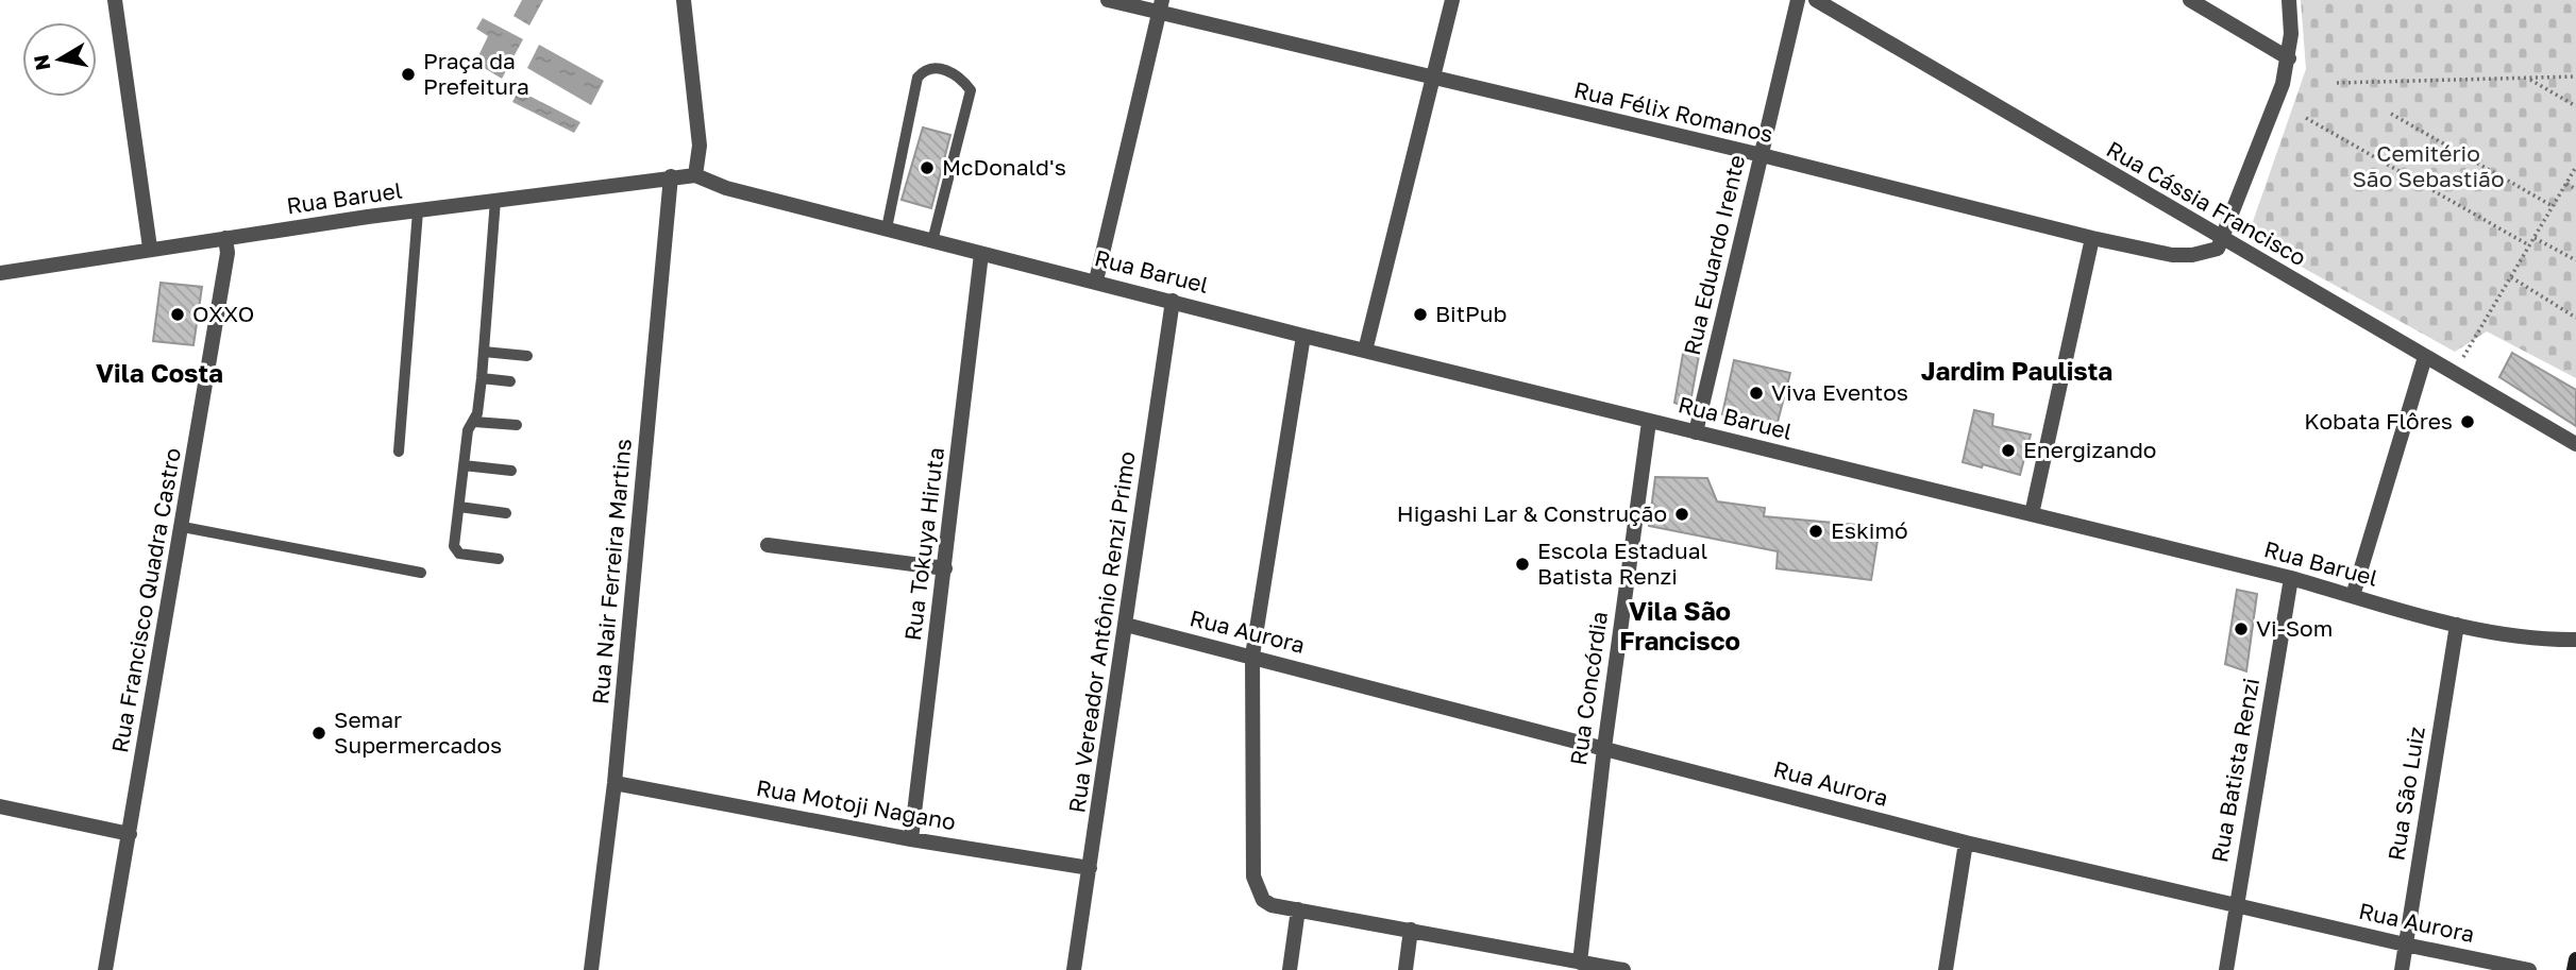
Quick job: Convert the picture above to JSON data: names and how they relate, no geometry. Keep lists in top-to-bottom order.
{
  "streets": {
    "street": [
      "Rua Félix Romanos",
      "Rua Baruel",
      "Rua Cássia Francisco",
      "Rua Eduardo Irente",
      "Rua Tokuya Hiruta",
      "Rua Nair Ferreira Martins",
      "Rua Francisco Quadra Castro",
      "Rua Vereador Antônio Renzi Primo",
      "Rua Aurora",
      "Rua Concórdia",
      "Rua Batista Renzi",
      "Rua São Luiz",
      "Rua Motoji Nagano"
    ]
  },
  "crossings": [
    ["Rua Félix Romanos", "Rua Cássia Francisco"],
    ["Rua Félix Romanos", "Rua Eduardo Irente"],
    ["Rua Baruel", "Rua Eduardo Irente"],
    ["Rua Baruel", "Rua Tokuya Hiruta"],
    ["Rua Baruel", "Rua Nair Ferreira Martins"],
    ["Rua Baruel", "Rua Francisco Quadra Castro"],
    ["Rua Baruel", "Rua Vereador Antônio Renzi Primo"],
    ["Rua Baruel", "Rua Concórdia"],
    ["Rua Baruel", "Rua Batista Renzi"],
    ["Rua Baruel", "Rua São Luiz"],
    ["Rua Tokuya Hiruta", "Rua Motoji Nagano"],
    ["Rua Nair Ferreira Martins", "Rua Motoji Nagano"],
    ["Rua Vereador Antônio Renzi Primo", "Rua Aurora"],
    ["Rua Vereador Antônio Renzi Primo", "Rua Motoji Nagano"],
    ["Rua Aurora", "Rua Concórdia"],
    ["Rua Aurora", "Rua Batista Renzi"],
    ["Rua Aurora", "Rua São Luiz"]
  ],
  "districts": ["Jardim Paulista", "Vila Costa", "Vila São Francisco"],
  "parks": ["Cemitério São Sebastião"],
  "places": [
    "Praça da Prefeitura",
    "McDonald's",
    "OXXO",
    "BitPub",
    "Viva Eventos",
    "Kobata Flôres",
    "Energizando",
    "Higashi Lar & Construção",
    "Eskimó",
    "Escola Estadual Batista Renzi",
    "Vi-Som",
    "Semar Supermercados"
  ],
  "north": "left"
}
